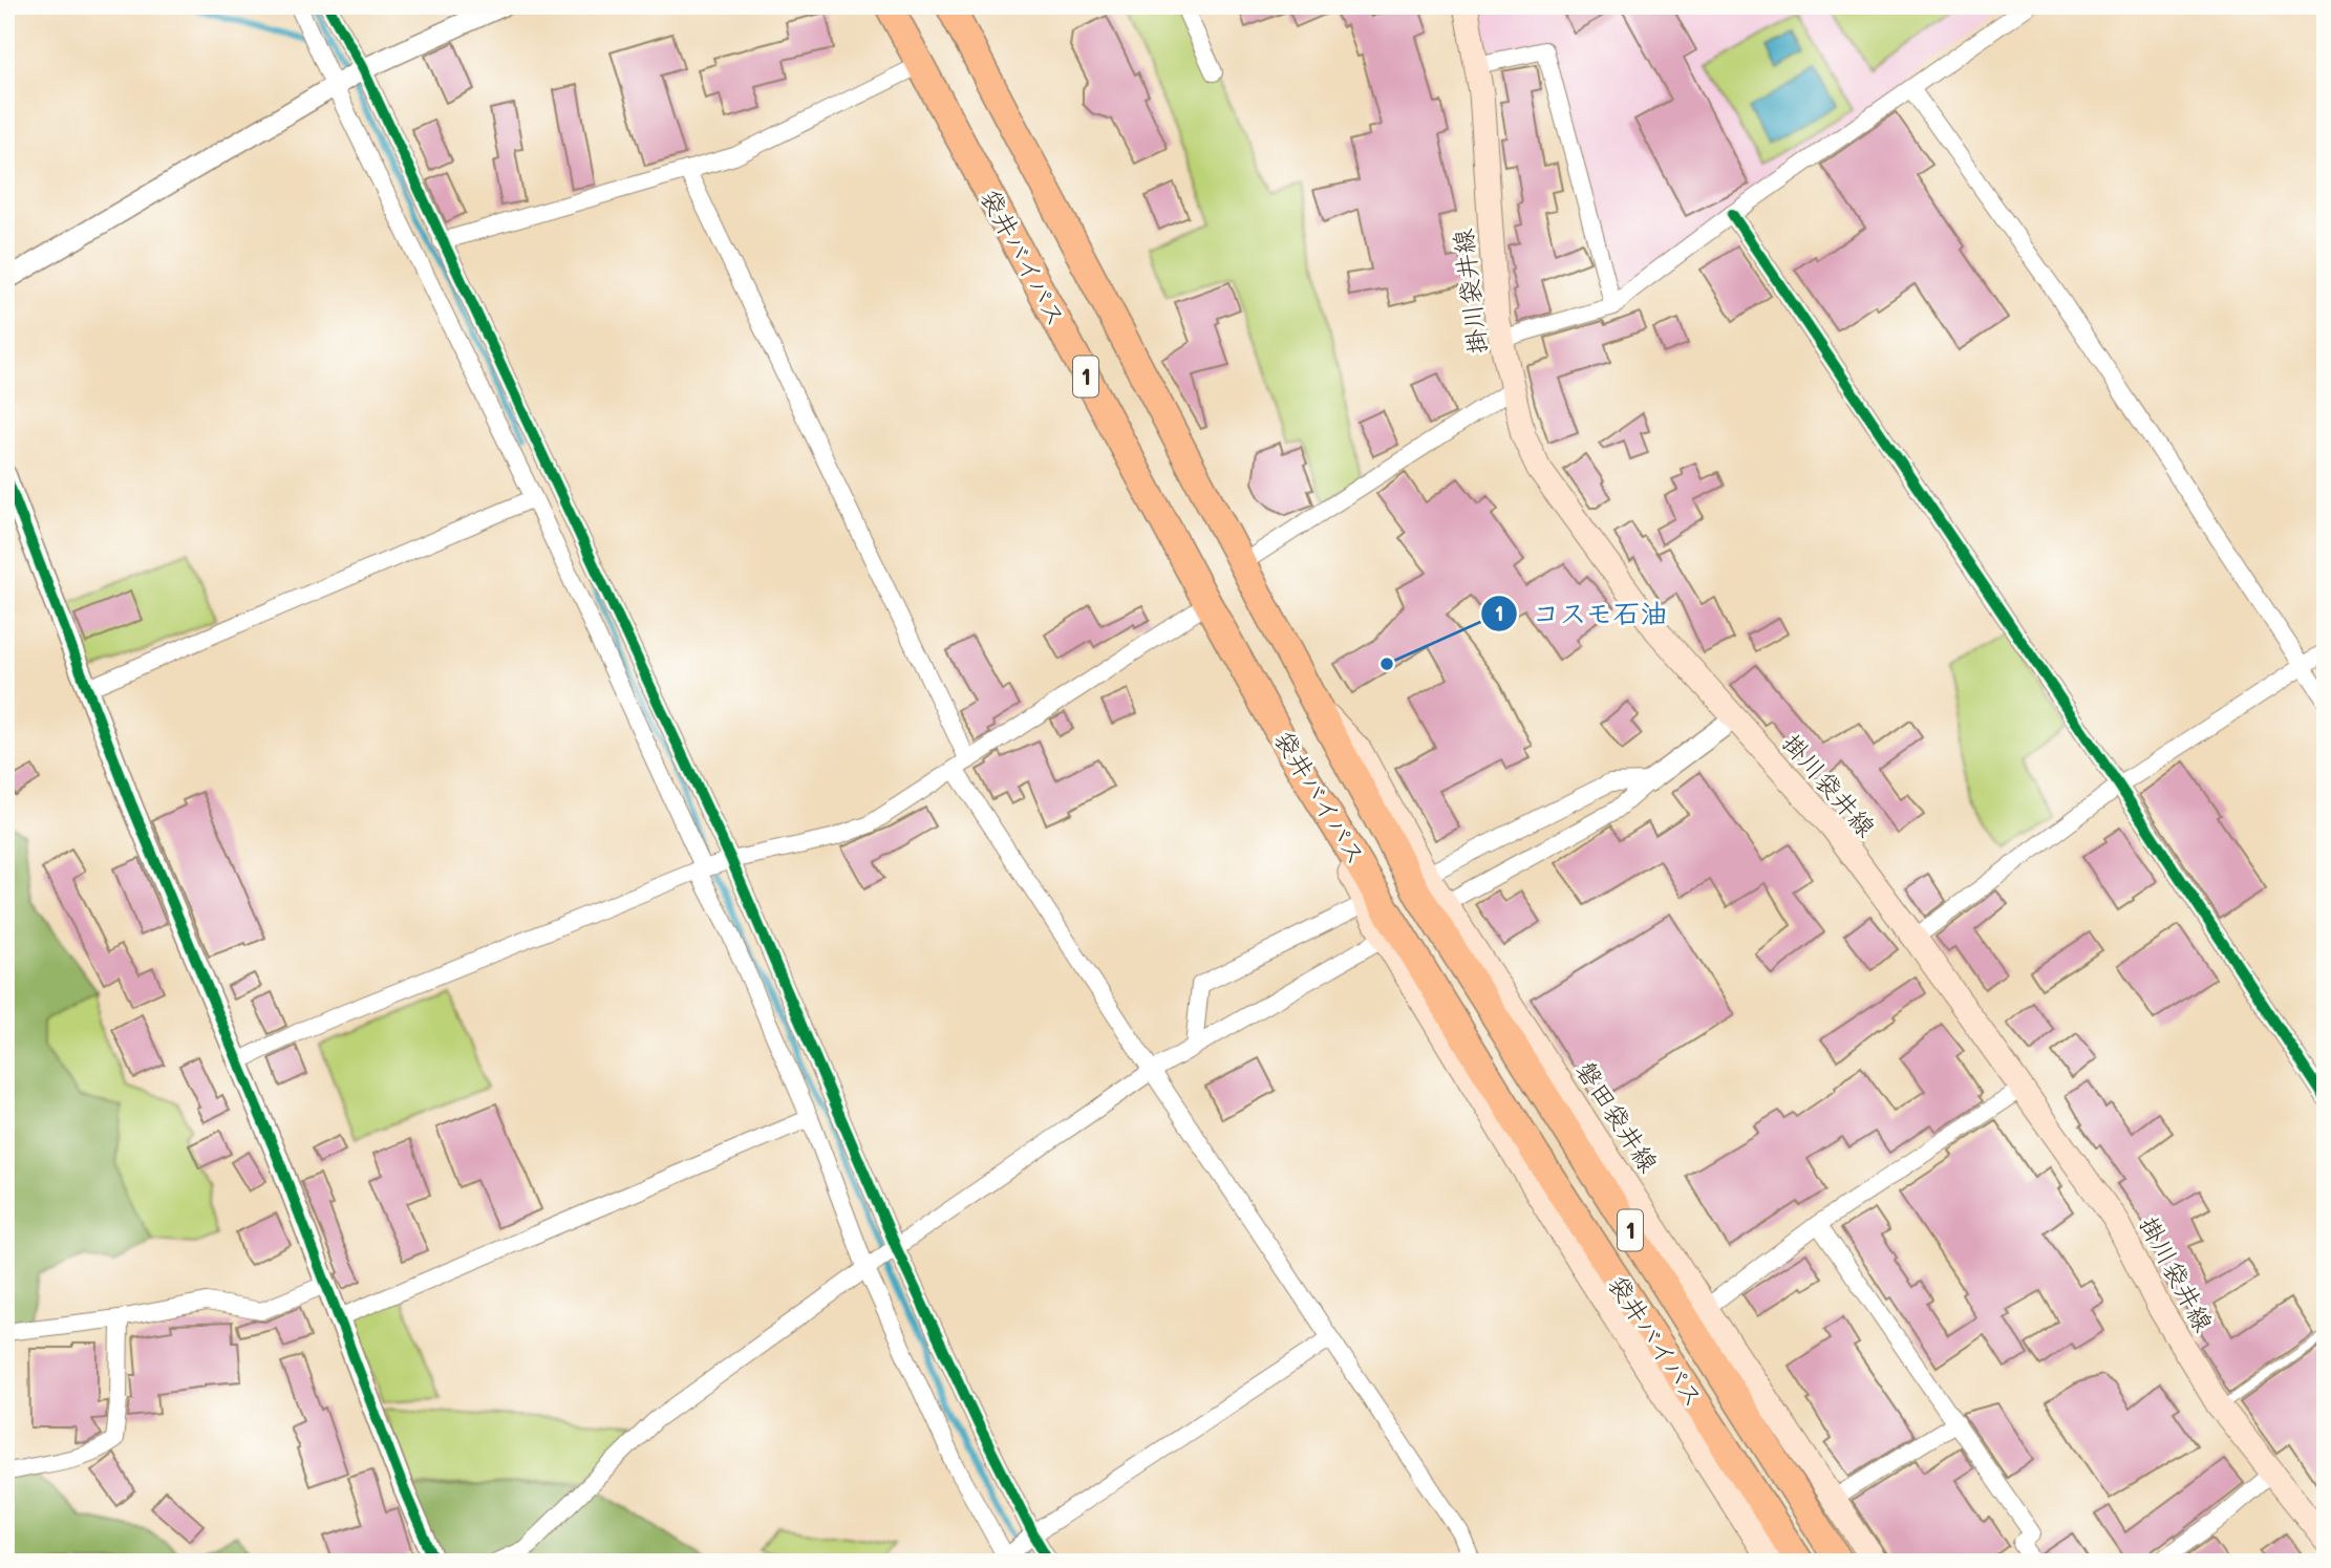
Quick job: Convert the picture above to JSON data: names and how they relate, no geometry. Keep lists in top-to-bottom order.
{
  "streets": {
    "highway": ["袋井バイパス", "1"],
    "main road": ["掛川袋井線", "磐田袋井線"]
  },
  "crossings": [
    ["袋井バイパス", "磐田袋井線"]
  ],
  "places": ["コスモ石油"]
}
